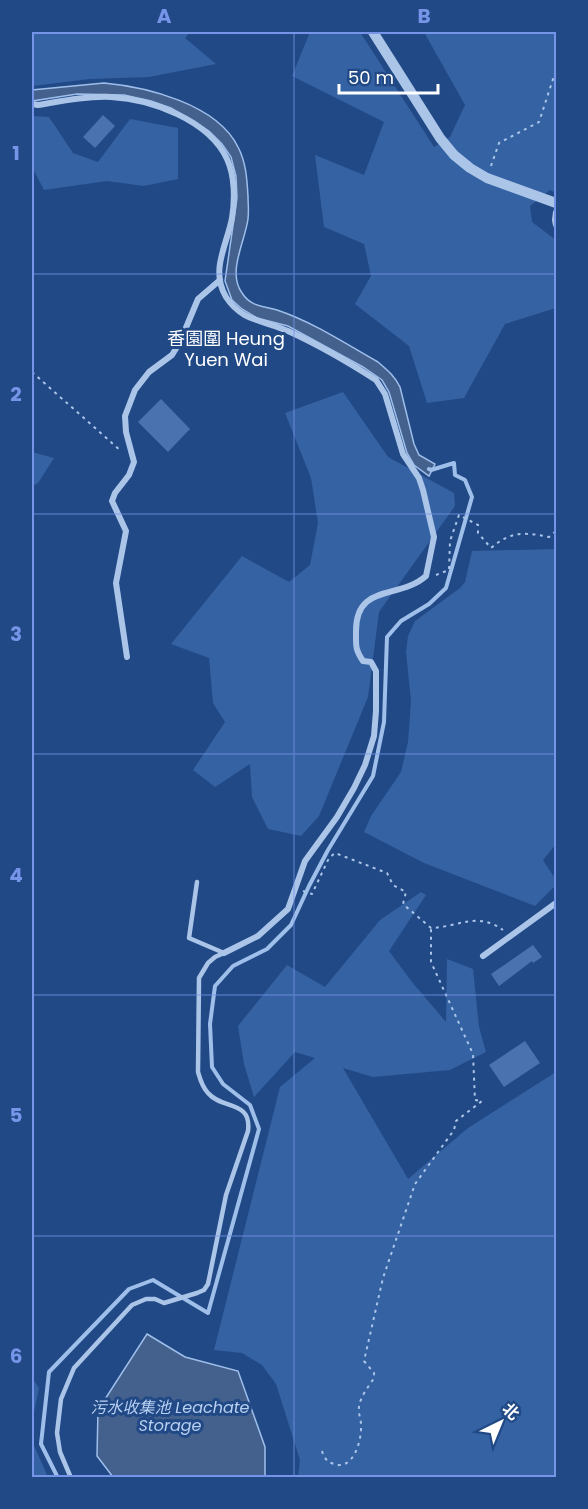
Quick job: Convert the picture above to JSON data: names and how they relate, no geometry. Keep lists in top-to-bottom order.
{
  "districts": ["香園圍 Heung Yuen Wai"],
  "water": ["污水收集池 Leachate Storage"],
  "scale_bar": "50 m",
  "north": "top right",
  "grid": {
    "columns": ["A", "B"],
    "rows": [
      "1",
      "2",
      "3",
      "4",
      "5",
      "6"
    ]
  }
}
